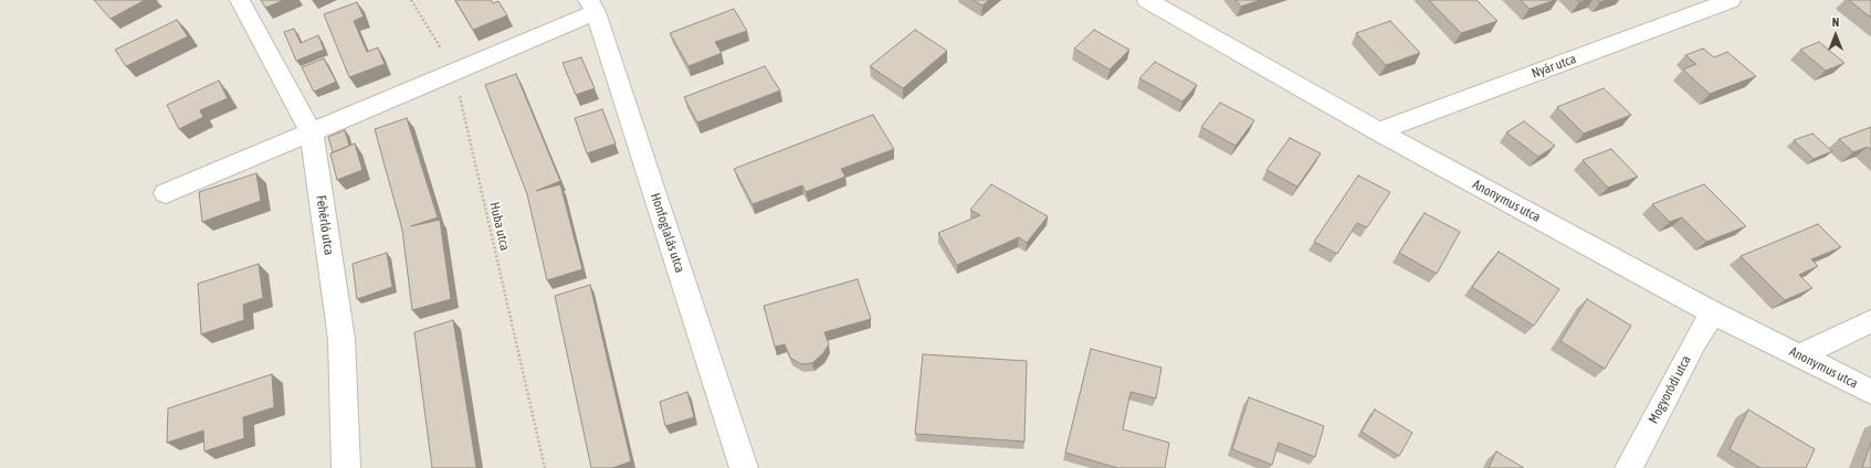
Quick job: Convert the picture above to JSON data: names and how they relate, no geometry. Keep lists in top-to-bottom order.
{
  "streets": {
    "street": [
      "Nyár utca",
      "Anonymus utca",
      "Fehérló utca",
      "Honfoglalás utca",
      "Mogyoródi utca"
    ],
    "path": ["Huba utca"]
  },
  "crossings": [
    ["Nyár utca", "Anonymus utca"],
    ["Anonymus utca", "Mogyoródi utca"]
  ],
  "north": "top"
}
